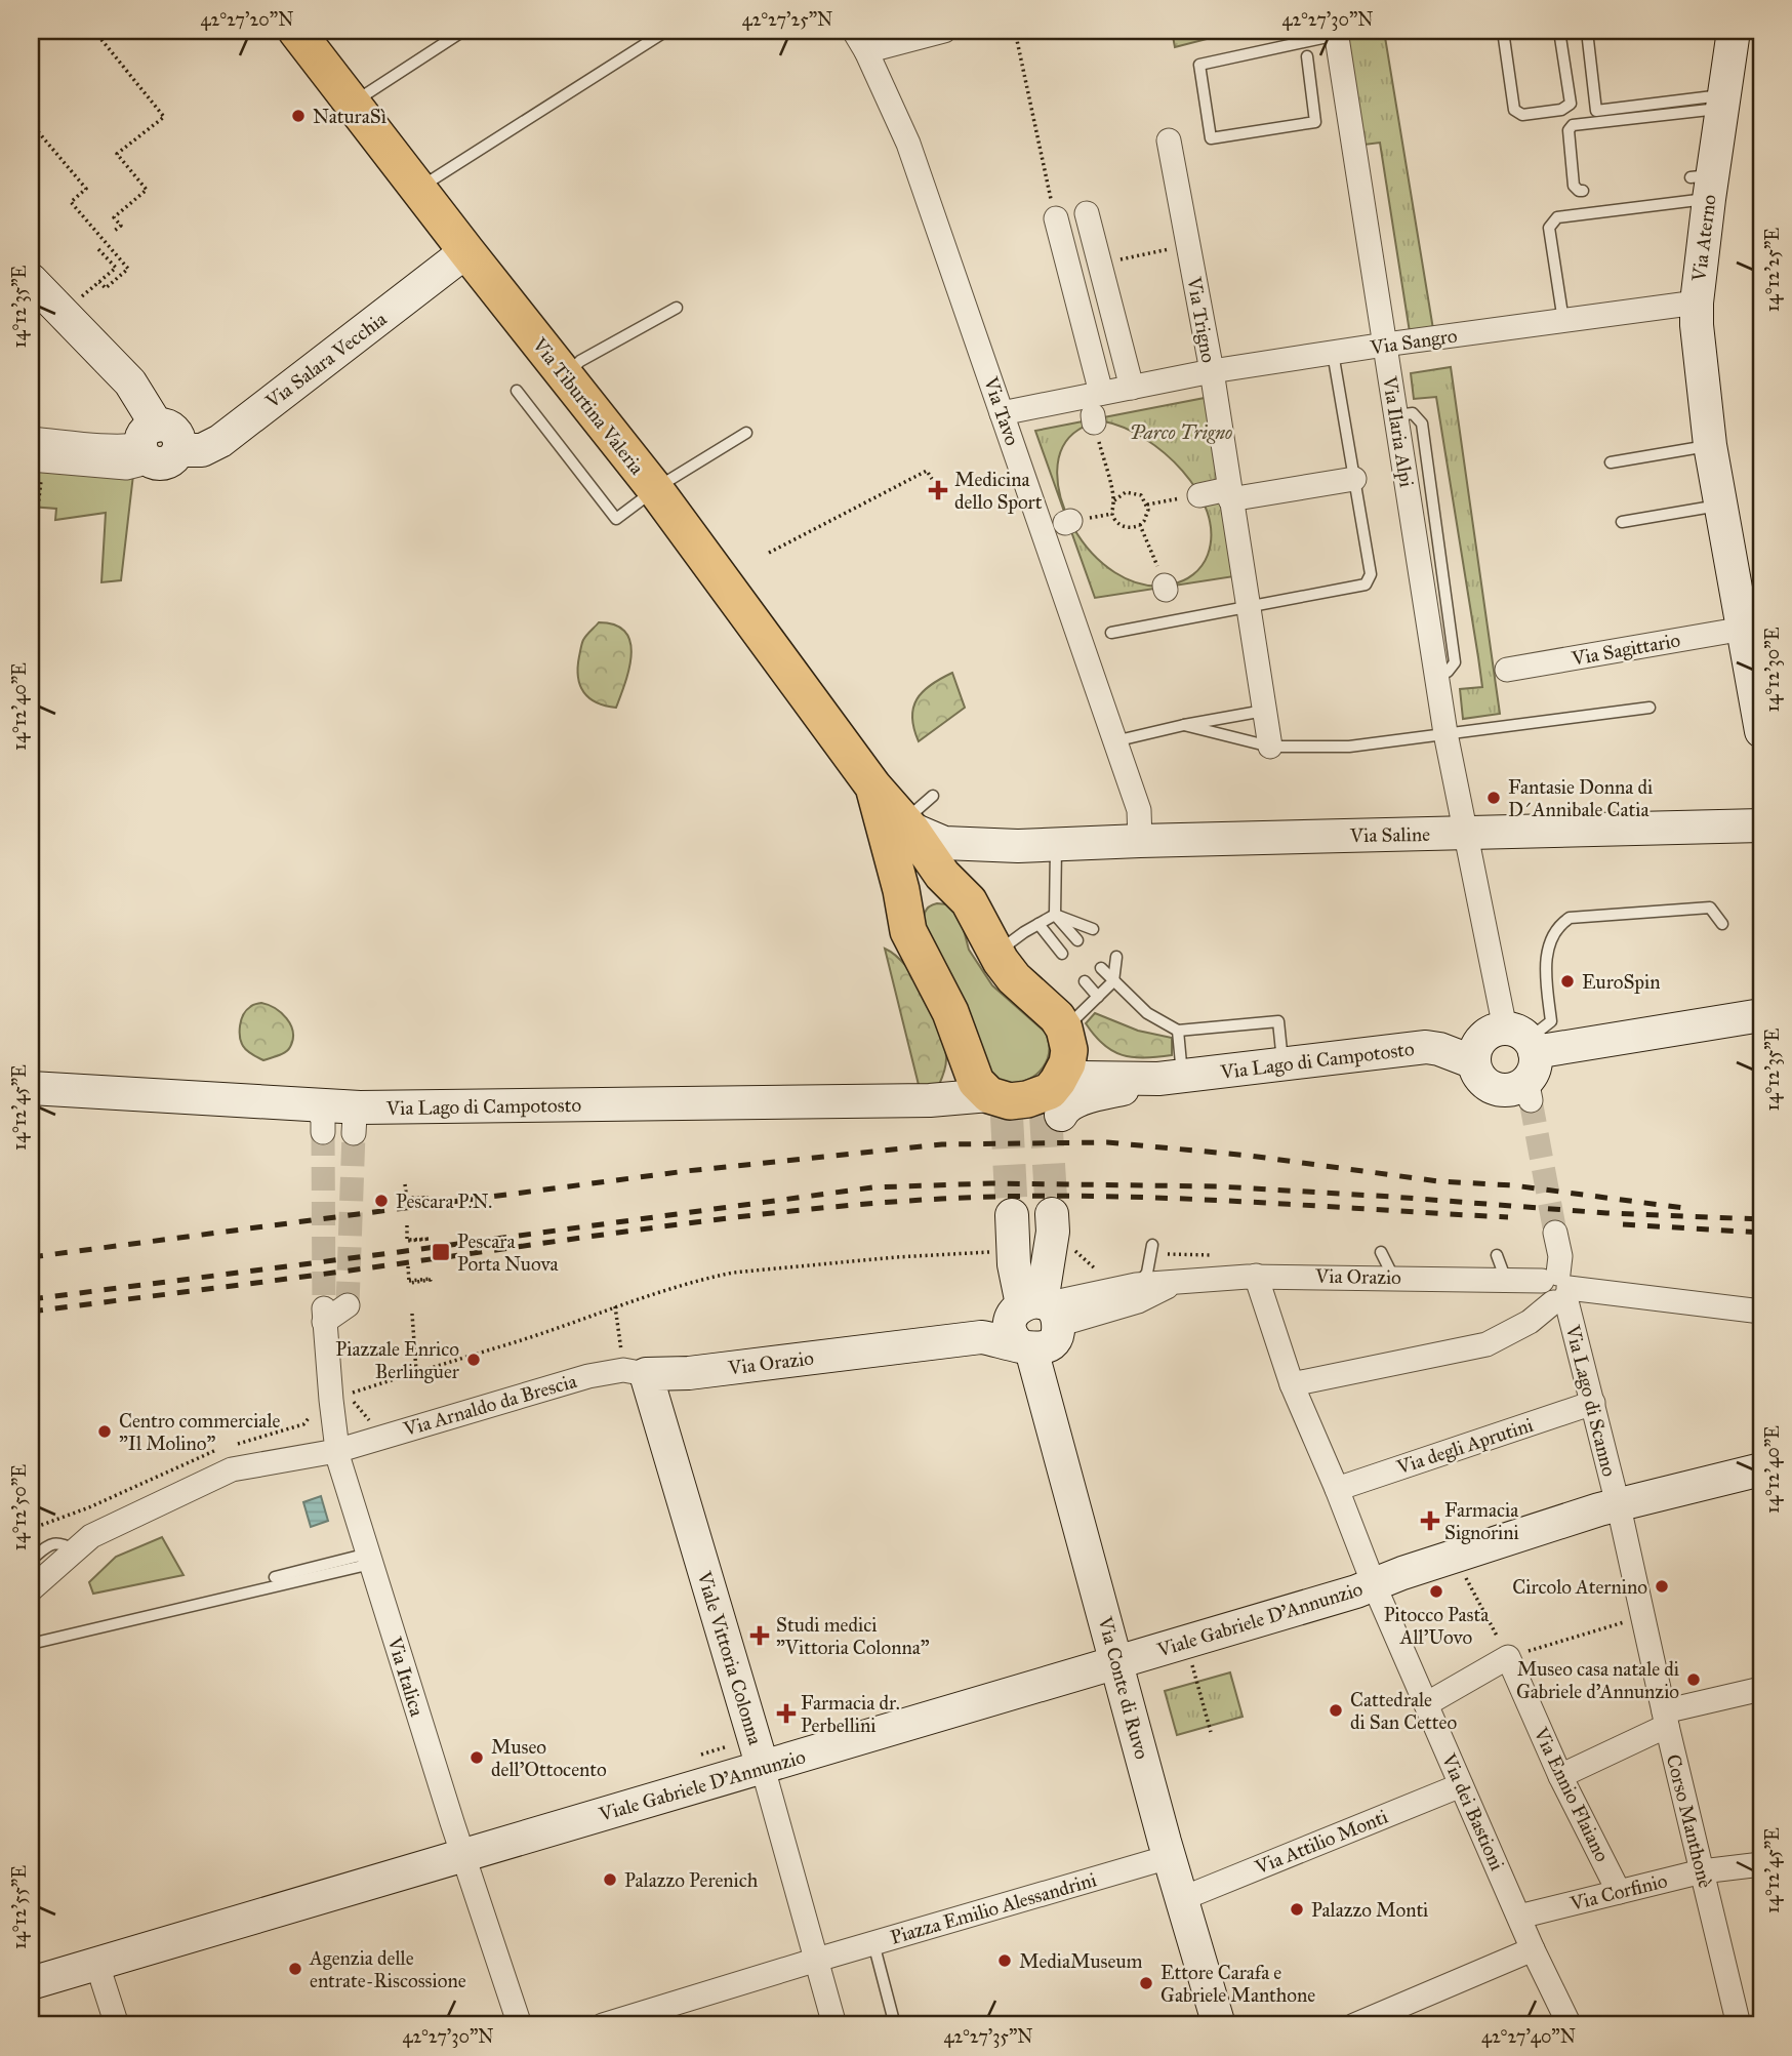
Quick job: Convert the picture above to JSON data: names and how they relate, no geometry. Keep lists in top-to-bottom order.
{
  "streets": {
    "main road": ["Via Tiburtina Valeria"],
    "street": [
      "Via Aterno",
      "Via Trigno",
      "Via Sangro",
      "Via Salara Vecchia",
      "Via Tavo",
      "Via Ilaria Alpi",
      "Via Sagittario",
      "Via Saline",
      "Via Lago di Campotosto",
      "Via Orazio",
      "Via Lago di Scanno",
      "Via Arnaldo da Brescia",
      "Via degli Aprutini",
      "Viale Gabriele D'Annunzio",
      "Viale Vittoria Colonna",
      "Via Italica",
      "Via Conte di Ruvo",
      "Via Ennio Flaiano",
      "Via dei Bastioni",
      "Corso Manthonè",
      "Via Attilio Monti",
      "Via Corfinio",
      "Piazza Emilio Alessandrini"
    ]
  },
  "crossings": [
    ["Via Aterno", "Via Sangro"],
    ["Via Aterno", "Via Sagittario"],
    ["Via Trigno", "Via Sangro"],
    ["Via Sangro", "Via Tavo"],
    ["Via Sangro", "Via Ilaria Alpi"],
    ["Via Salara Vecchia", "Via Tiburtina Valeria"],
    ["Via Tiburtina Valeria", "Via Saline"],
    ["Via Tiburtina Valeria", "Via Lago di Campotosto"],
    ["Via Tavo", "Via Saline"],
    ["Via Ilaria Alpi", "Via Saline"],
    ["Via Orazio", "Via Lago di Scanno"],
    ["Via Orazio", "Via Arnaldo da Brescia"],
    ["Via Orazio", "Viale Vittoria Colonna"],
    ["Via Orazio", "Via Conte di Ruvo"],
    ["Via Orazio", "Via dei Bastioni"],
    ["Via Lago di Scanno", "Via degli Aprutini"],
    ["Via Lago di Scanno", "Viale Gabriele D'Annunzio"],
    ["Via Lago di Scanno", "Corso Manthonè"],
    ["Via Arnaldo da Brescia", "Viale Vittoria Colonna"],
    ["Via Arnaldo da Brescia", "Via Italica"],
    ["Via degli Aprutini", "Via dei Bastioni"],
    ["Viale Gabriele D'Annunzio", "Viale Vittoria Colonna"],
    ["Viale Gabriele D'Annunzio", "Via Italica"],
    ["Viale Gabriele D'Annunzio", "Via Conte di Ruvo"],
    ["Viale Gabriele D'Annunzio", "Via dei Bastioni"],
    ["Viale Vittoria Colonna", "Piazza Emilio Alessandrini"],
    ["Via Conte di Ruvo", "Via Attilio Monti"],
    ["Via Conte di Ruvo", "Piazza Emilio Alessandrini"],
    ["Via Ennio Flaiano", "Via Corfinio"],
    ["Via dei Bastioni", "Via Attilio Monti"],
    ["Via dei Bastioni", "Via Corfinio"],
    ["Corso Manthonè", "Via Corfinio"]
  ],
  "parks": ["Parco Trigno"],
  "places": {
    "other": [
      "NaturaSì",
      "Fantasie Donna di D´Annibale Catia",
      "EuroSpin",
      "Pescara P.N.",
      "Piazzale Enrico Berlinguer",
      "Centro commerciale \"Il Molino\"",
      "Circolo Aternino",
      "Pitocco Pasta All'Uovo",
      "Museo casa natale di Gabriele d'Annunzio",
      "Cattedrale di San Cetteo",
      "Museo dell'Ottocento",
      "Palazzo Perenich",
      "Palazzo Monti",
      "MediaMuseum",
      "Agenzia delle entrate-Riscossione",
      "Ettore Carafa e Gabriele Manthone"
    ],
    "health": [
      "Medicina dello Sport",
      "Farmacia Signorini",
      "Studi medici \"Vittoria Colonna\"",
      "Farmacia dr. Perbellini"
    ],
    "transit": ["Pescara Porta Nuova"]
  },
  "coordinates": [
    "42°27'20\"N",
    "42°27'25\"N",
    "42°27'30\"N",
    "14°12'25\"E",
    "14°12'35\"E",
    "14°12'30\"E",
    "14°12'40\"E",
    "14°12'45\"E",
    "14°12'50\"E",
    "14°12'55\"E",
    "42°27'35\"N",
    "42°27'40\"N"
  ]
}
